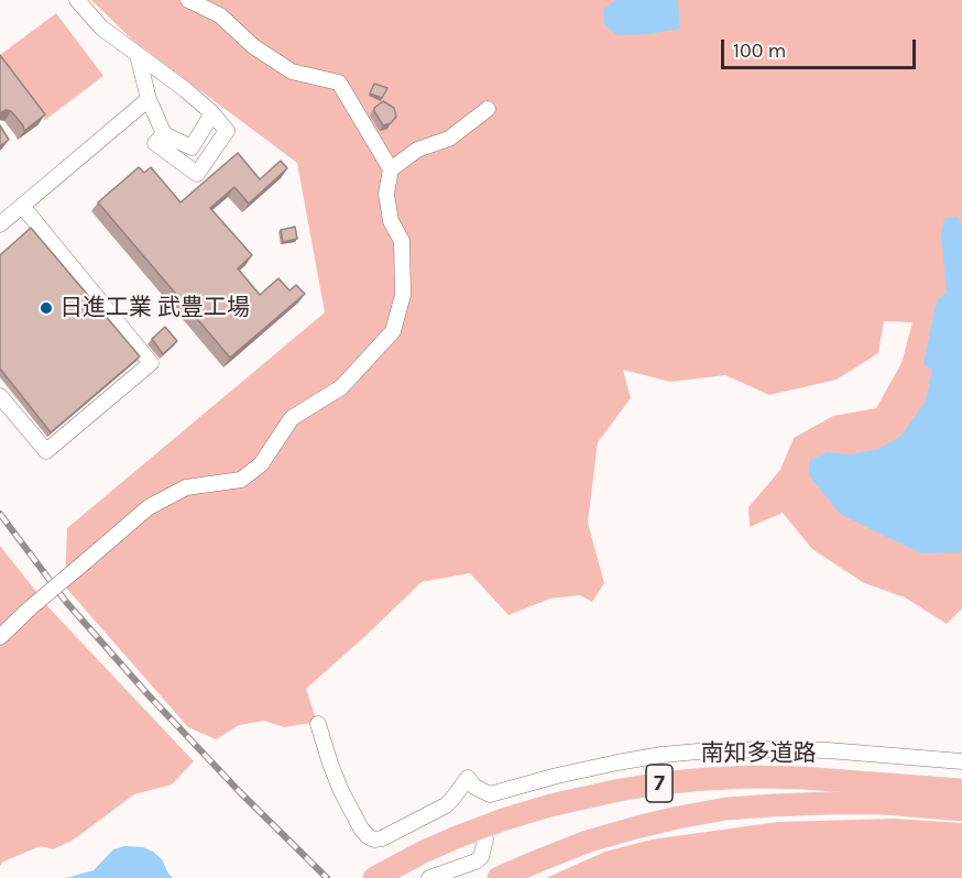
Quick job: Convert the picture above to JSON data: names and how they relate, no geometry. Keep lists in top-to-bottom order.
{
  "streets": {
    "highway": ["南知多道路", "7"]
  },
  "places": ["日進工業 武豊工場"],
  "scale_bar": "100 m"
}
